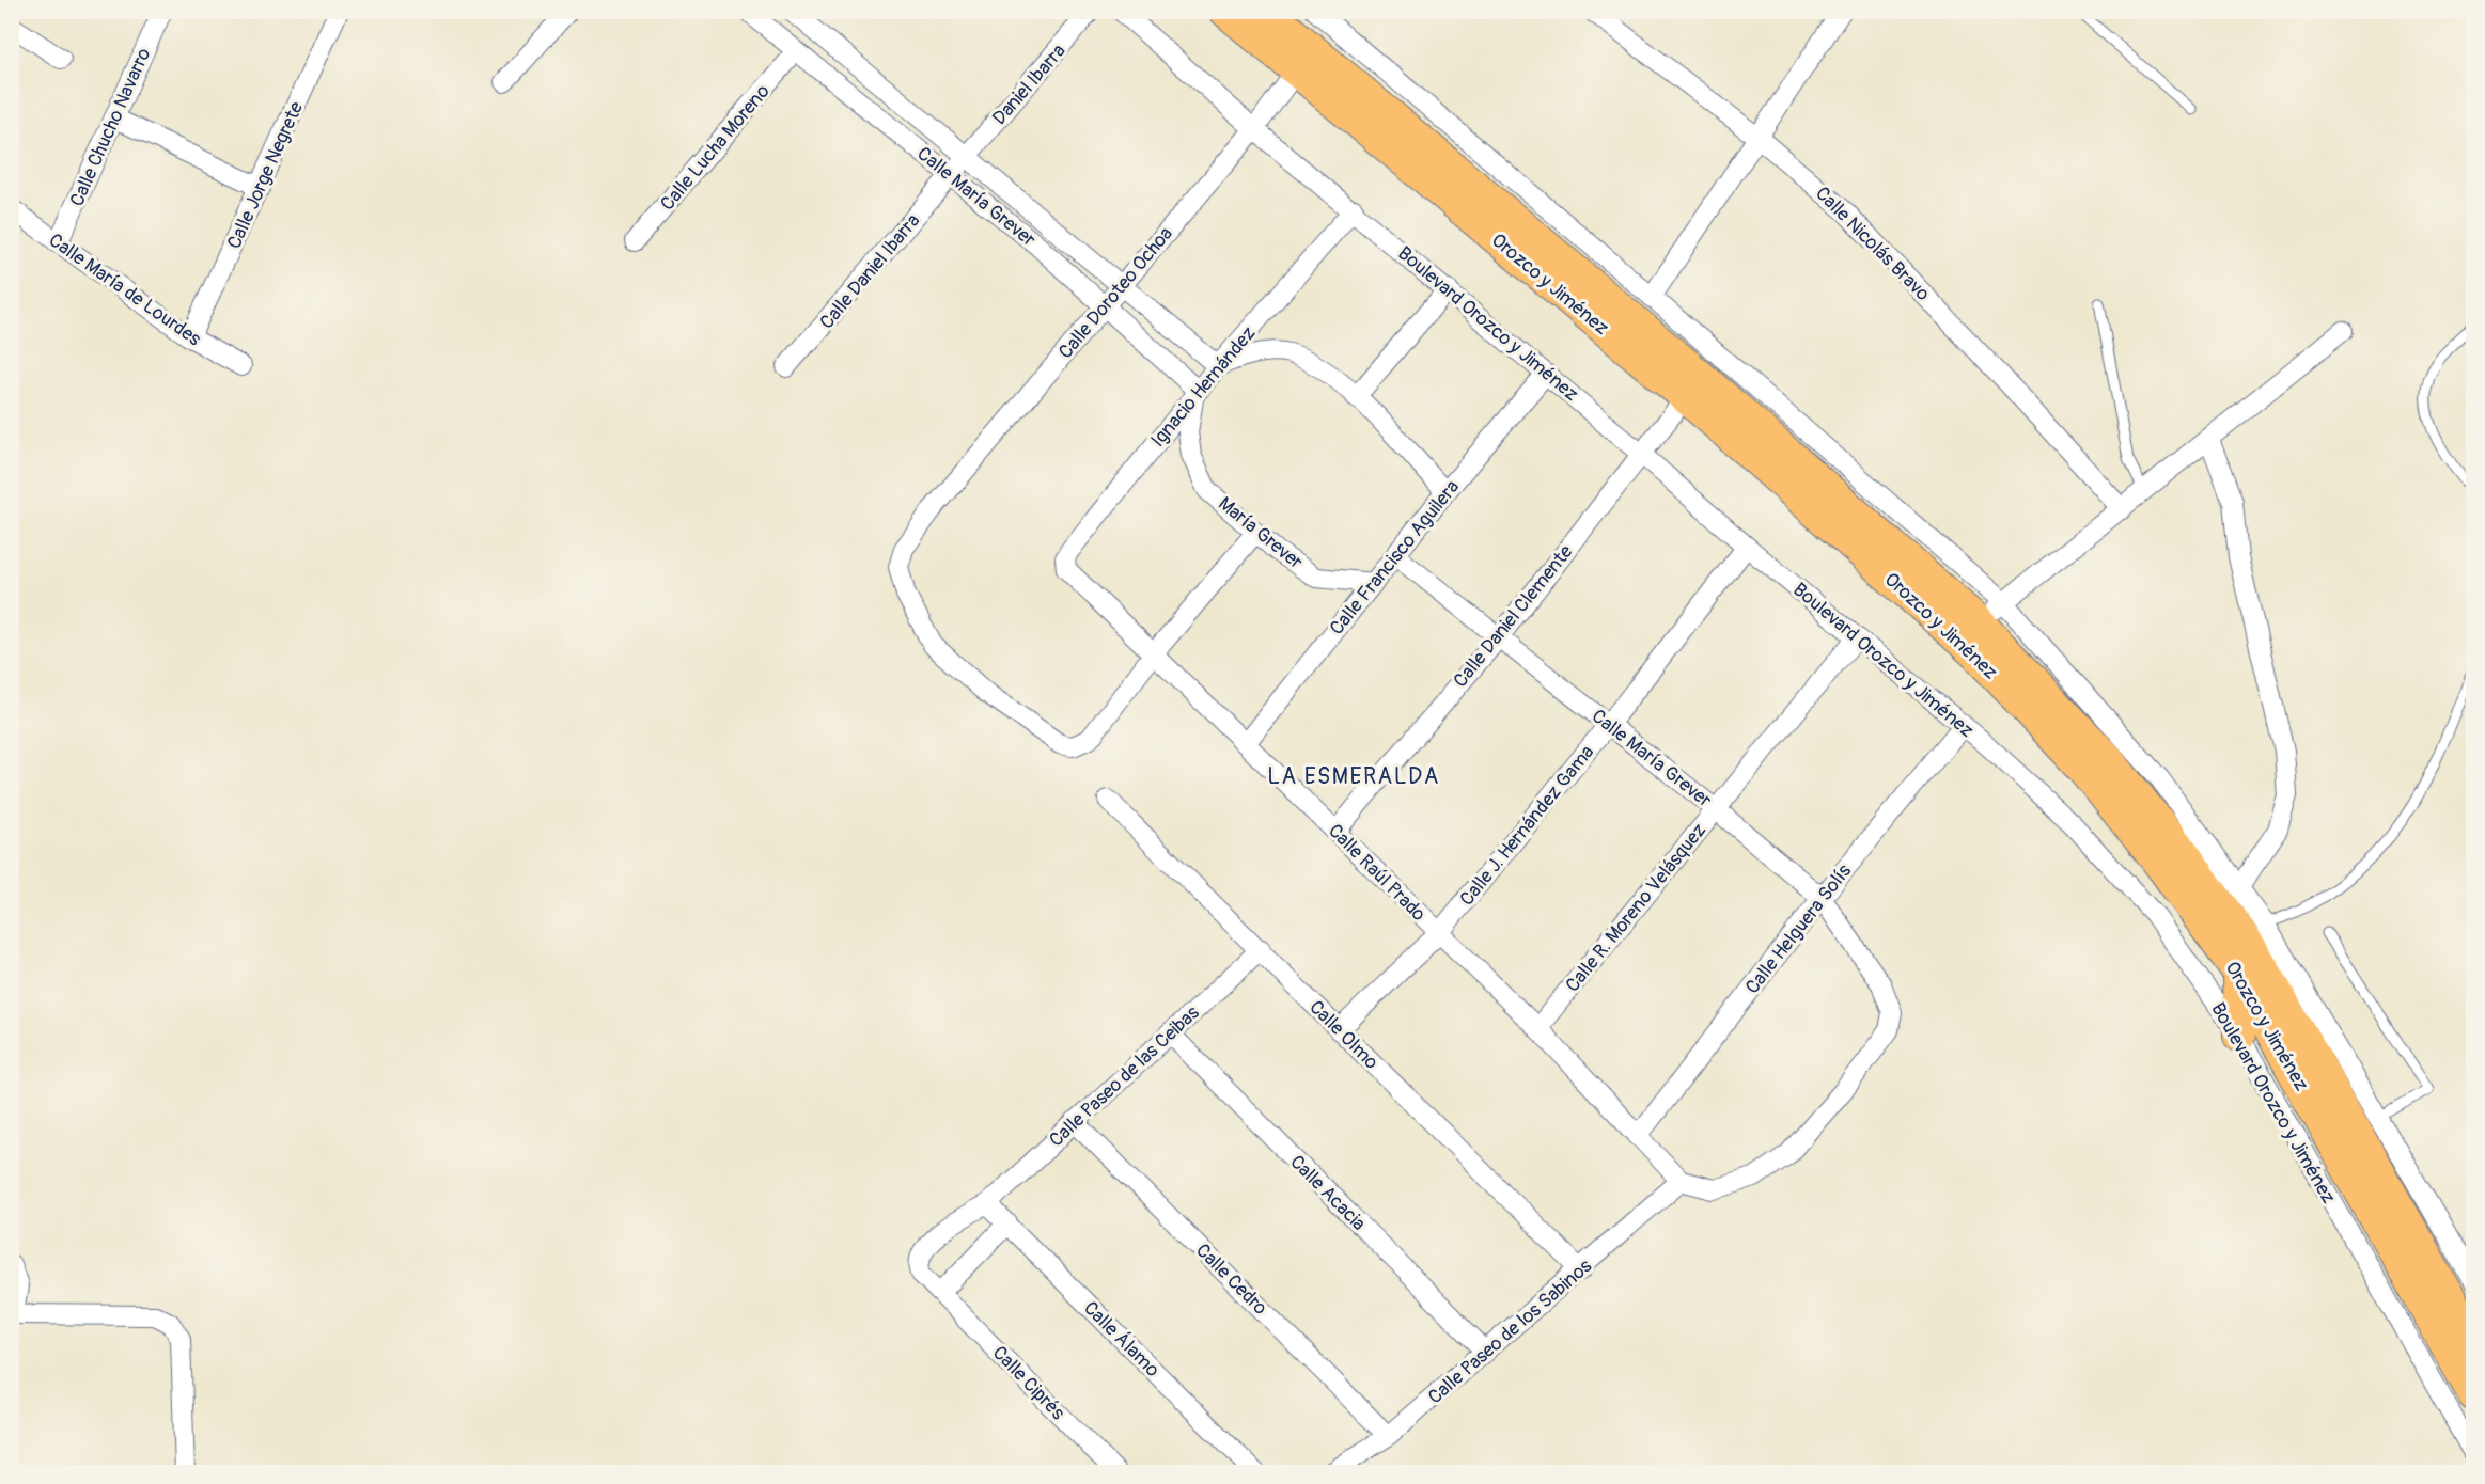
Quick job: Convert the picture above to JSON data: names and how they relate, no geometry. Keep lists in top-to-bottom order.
{
  "streets": {
    "highway": ["Orozco y Jiménez"],
    "street": [
      "Daniel Ibarra",
      "Calle Chucho Navarro",
      "Calle Lucha Moreno",
      "Calle Jorge Negrete",
      "Calle María Grever",
      "Calle Nicolás Bravo",
      "Calle Daniel Ibarra",
      "Calle María de Lourdes",
      "Calle Doroteo Ochoa",
      "Boulevard Orozco y Jiménez",
      "Ignacio Hernández",
      "María Grever",
      "Calle Francisco Aguilera",
      "Calle Daniel Clemente",
      "Calle J. Hernández Gama",
      "Calle Raúl Prado",
      "Calle R. Moreno Velásquez",
      "Calle Helguera Solís",
      "Calle Olmo",
      "Calle Paseo de las Ceibas",
      "Calle Acacia",
      "Calle Cedro",
      "Calle Paseo de los Sabinos",
      "Calle Álamo",
      "Calle Ciprés"
    ]
  },
  "crossings": [
    ["Daniel Ibarra", "Calle María Grever"],
    ["Daniel Ibarra", "Calle Daniel Ibarra"],
    ["Calle Chucho Navarro", "Calle María de Lourdes"],
    ["Calle Lucha Moreno", "Calle María Grever"],
    ["Calle Jorge Negrete", "Calle María de Lourdes"],
    ["Calle María Grever", "Calle Daniel Ibarra"],
    ["Calle María Grever", "Calle Doroteo Ochoa"],
    ["Calle María Grever", "Ignacio Hernández"],
    ["Calle María Grever", "María Grever"],
    ["Calle María Grever", "Calle Francisco Aguilera"],
    ["Calle María Grever", "Calle Daniel Clemente"],
    ["Calle María Grever", "Calle J. Hernández Gama"],
    ["Calle María Grever", "Calle Raúl Prado"],
    ["Calle María Grever", "Calle R. Moreno Velásquez"],
    ["Calle María Grever", "Calle Helguera Solís"],
    ["Calle María Grever", "Calle Paseo de los Sabinos"],
    ["Orozco y Jiménez", "Calle Doroteo Ochoa"],
    ["Orozco y Jiménez", "Calle Daniel Clemente"],
    ["Calle Doroteo Ochoa", "Boulevard Orozco y Jiménez"],
    ["Calle Doroteo Ochoa", "Calle Raúl Prado"],
    ["Boulevard Orozco y Jiménez", "Ignacio Hernández"],
    ["Boulevard Orozco y Jiménez", "Calle Francisco Aguilera"],
    ["Boulevard Orozco y Jiménez", "Calle Daniel Clemente"],
    ["Boulevard Orozco y Jiménez", "Calle J. Hernández Gama"],
    ["Boulevard Orozco y Jiménez", "Calle R. Moreno Velásquez"],
    ["Boulevard Orozco y Jiménez", "Calle Helguera Solís"],
    ["Ignacio Hernández", "María Grever"],
    ["Ignacio Hernández", "Calle Raúl Prado"],
    ["María Grever", "Calle Francisco Aguilera"],
    ["Calle Francisco Aguilera", "Calle Raúl Prado"],
    ["Calle Daniel Clemente", "Calle Raúl Prado"],
    ["Calle J. Hernández Gama", "Calle Raúl Prado"],
    ["Calle J. Hernández Gama", "Calle Olmo"],
    ["Calle Raúl Prado", "Calle R. Moreno Velásquez"],
    ["Calle Raúl Prado", "Calle Helguera Solís"],
    ["Calle Raúl Prado", "Calle Paseo de los Sabinos"],
    ["Calle Olmo", "Calle Paseo de las Ceibas"],
    ["Calle Olmo", "Calle Paseo de los Sabinos"],
    ["Calle Paseo de las Ceibas", "Calle Acacia"],
    ["Calle Paseo de las Ceibas", "Calle Cedro"],
    ["Calle Paseo de las Ceibas", "Calle Álamo"],
    ["Calle Paseo de las Ceibas", "Calle Ciprés"],
    ["Calle Acacia", "Calle Paseo de los Sabinos"],
    ["Calle Cedro", "Calle Paseo de los Sabinos"],
    ["Calle Álamo", "Calle Ciprés"]
  ],
  "districts": ["LA ESMERALDA"]
}
